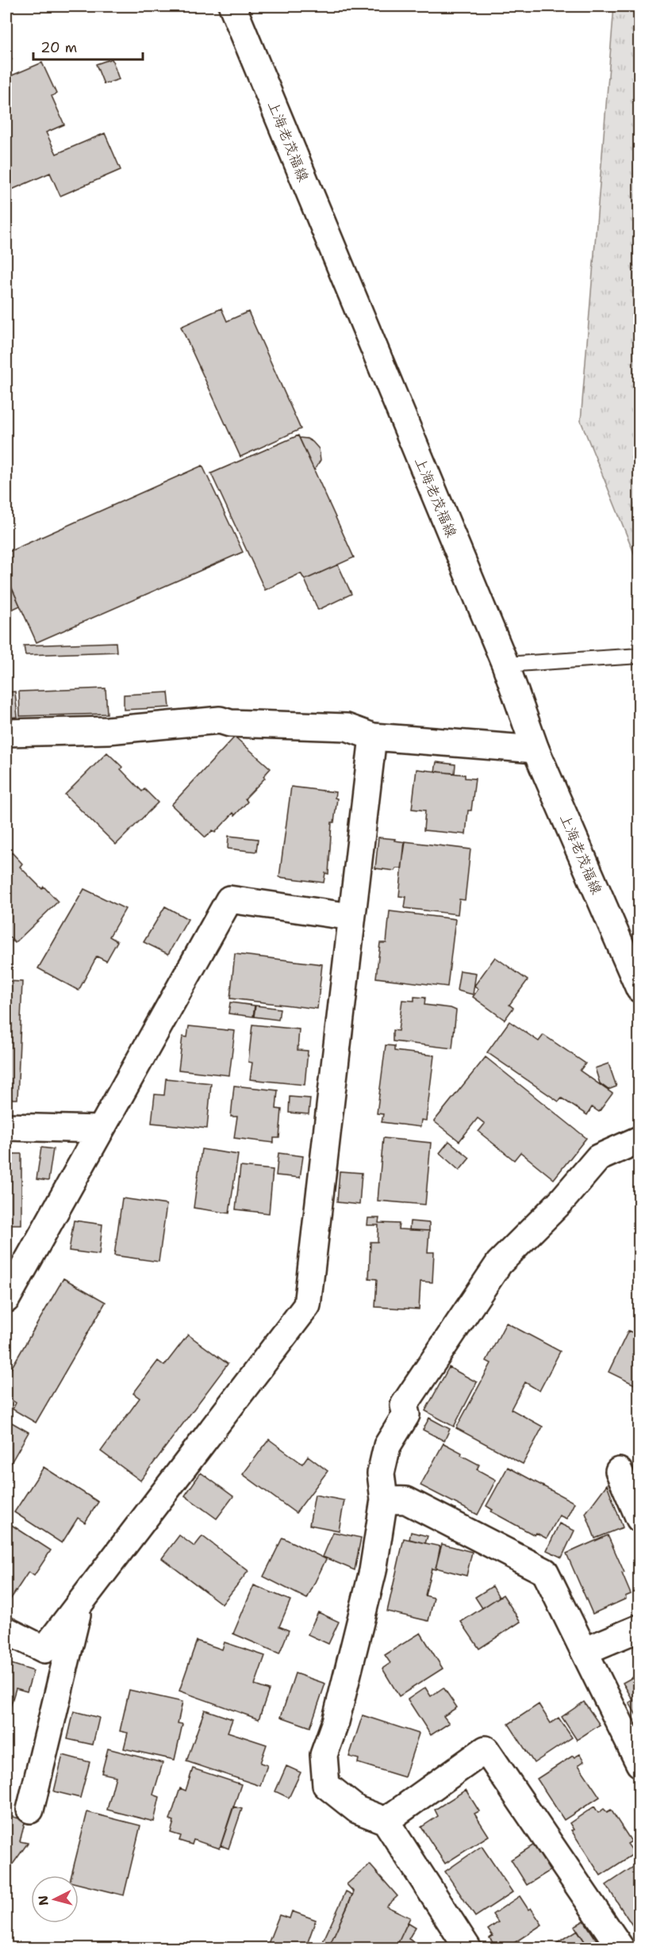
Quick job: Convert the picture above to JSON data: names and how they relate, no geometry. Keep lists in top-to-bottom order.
{
  "streets": {
    "street": ["上海老茂福線"]
  },
  "scale_bar": "20 m",
  "north": "left"
}
